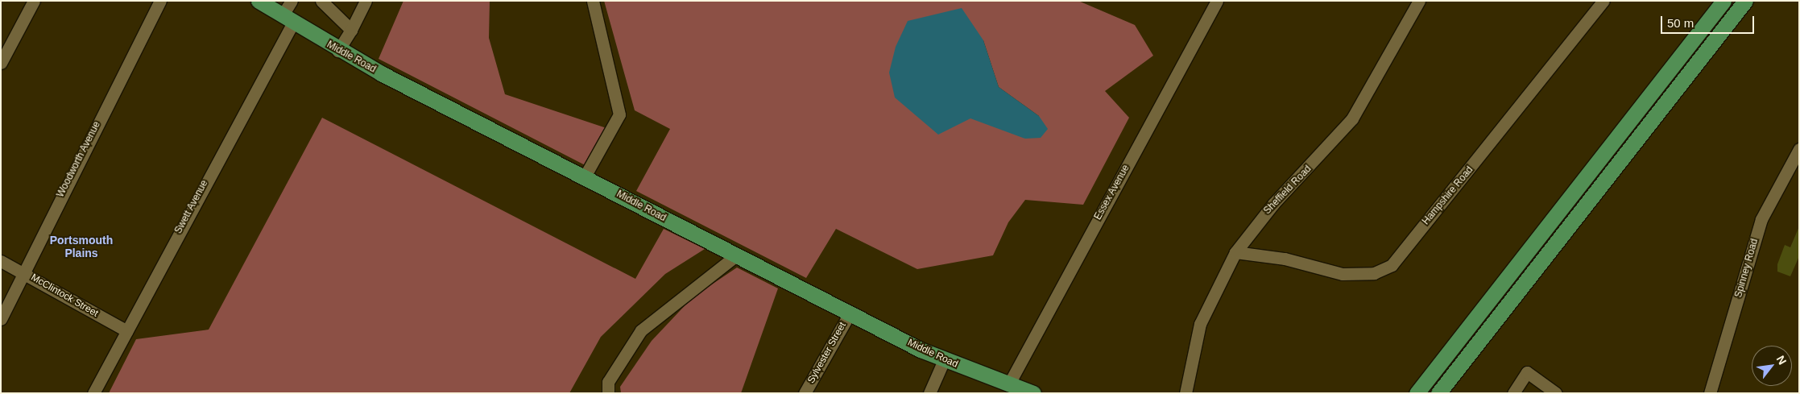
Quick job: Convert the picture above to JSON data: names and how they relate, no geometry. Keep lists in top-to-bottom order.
{
  "streets": {
    "main road": ["Middle Road"],
    "street": [
      "Woodworth Avenue",
      "Sheffield Road",
      "Essex Avenue",
      "Hampshire Road",
      "Swett Avenue",
      "Spinney Road",
      "McClintock Street",
      "Sylvester Street"
    ]
  },
  "crossings": [
    ["Middle Road", "Essex Avenue"],
    ["Middle Road", "Swett Avenue"],
    ["Middle Road", "Sylvester Street"],
    ["Woodworth Avenue", "McClintock Street"],
    ["Sheffield Road", "Hampshire Road"],
    ["Swett Avenue", "McClintock Street"]
  ],
  "districts": ["Portsmouth Plains"],
  "scale_bar": "50 m",
  "north": "top right"
}
